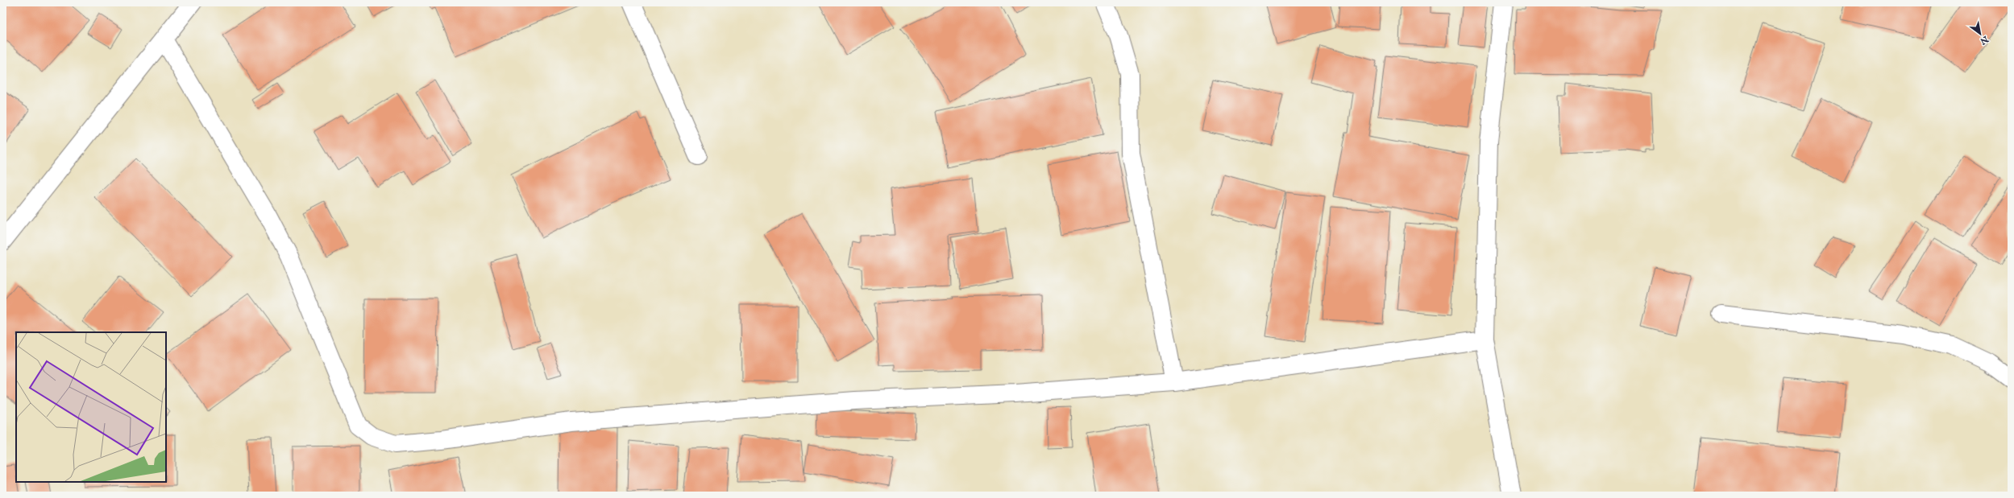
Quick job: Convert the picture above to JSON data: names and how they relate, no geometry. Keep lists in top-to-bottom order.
{
  "north": "bottom right"
}
